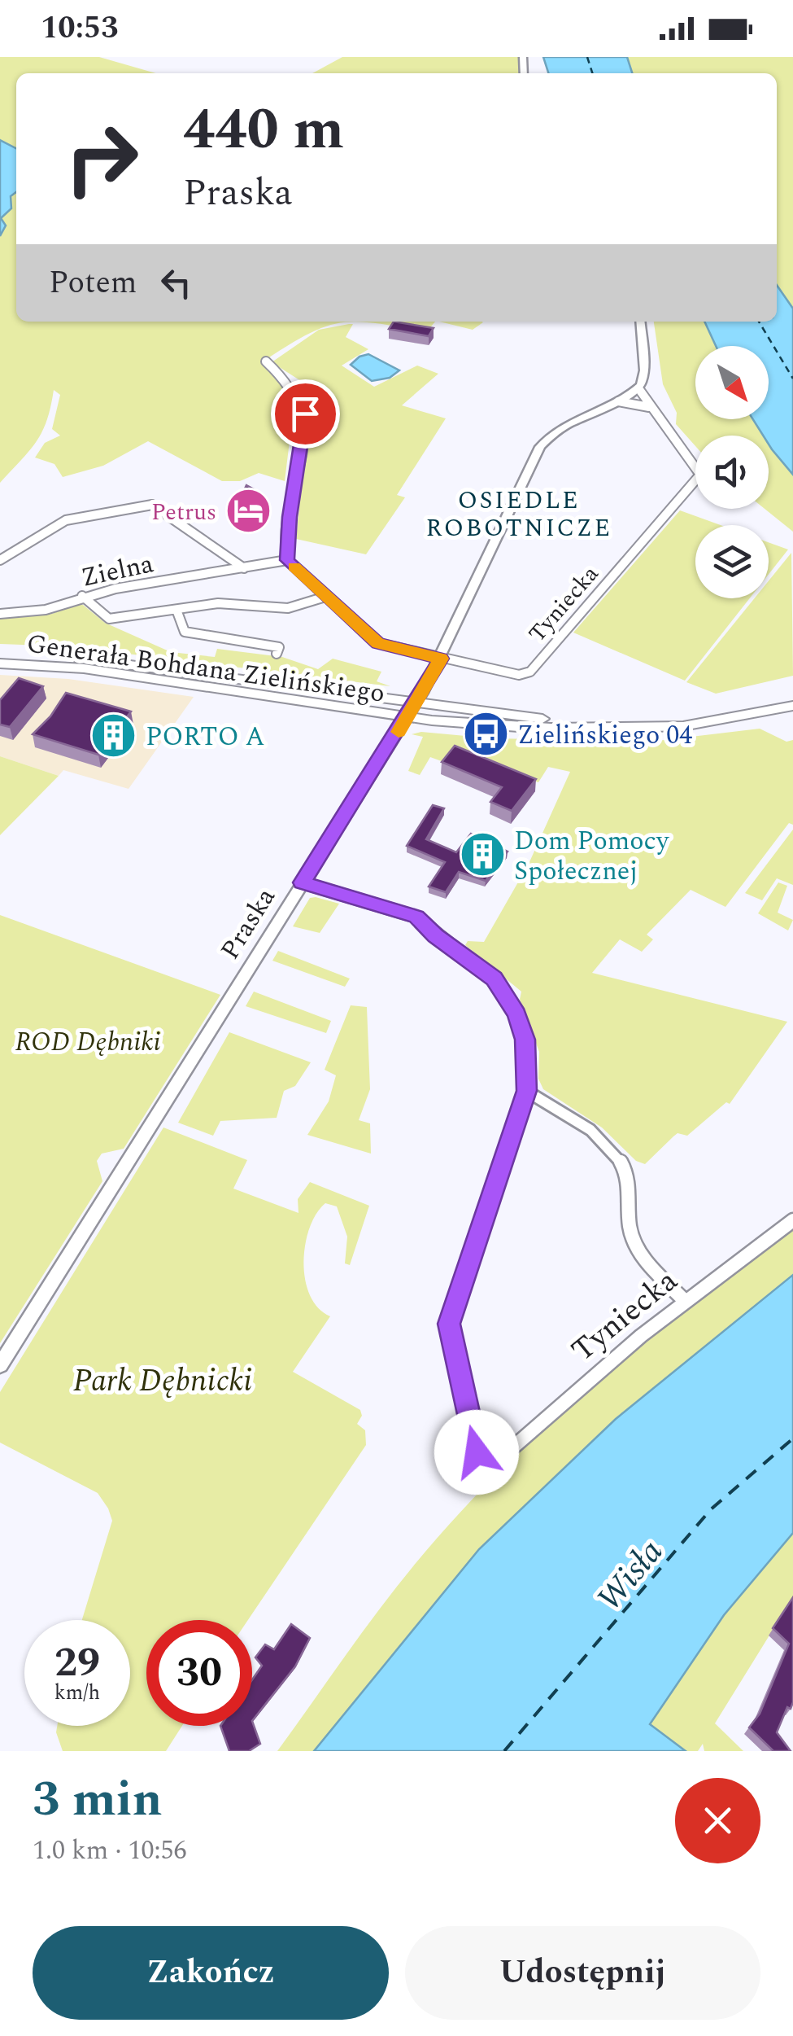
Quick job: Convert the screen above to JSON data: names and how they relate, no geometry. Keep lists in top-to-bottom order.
{
  "streets": {
    "main road": ["Generała Bohdana Zielińskiego"],
    "street": ["Zielna", "Tyniecka", "Praska"]
  },
  "crossings": [
    ["Tyniecka", "Praska"],
    ["Generała Bohdana Zielińskiego", "Praska"]
  ],
  "districts": ["OSIEDLE ROBOTNICZE"],
  "water": ["Wisła"],
  "parks": ["ROD Dębniki", "Park Dębnicki"],
  "places": {
    "hotel": ["Petrus"],
    "bus stop": ["Zielińskiego 04"],
    "building": ["PORTO A", "Dom Pomocy Społecznej"]
  },
  "north": "bottom right",
  "page": {
    "status": "10:53",
    "turn": ["440 m", "Praska"],
    "then": "Potem",
    "speed": "29 km/h",
    "limit": "30",
    "heading": ["3 min", "1.0 km · 10:56"],
    "buttons": ["Zakończ", "Udostępnij"]
  }
}
